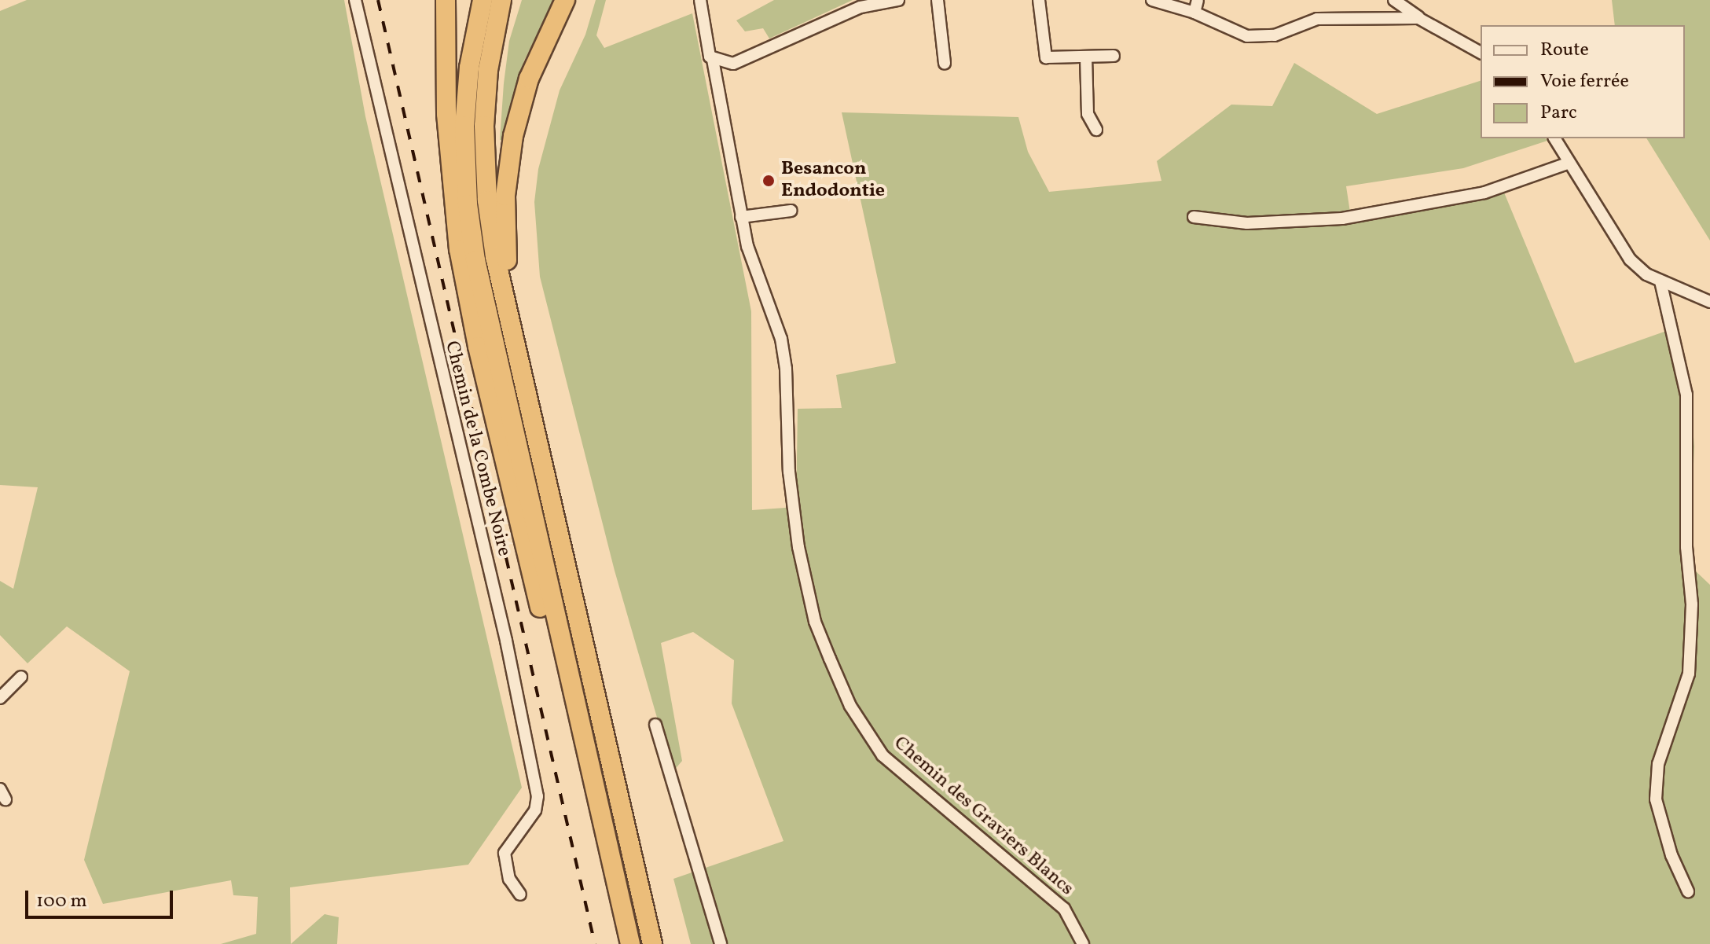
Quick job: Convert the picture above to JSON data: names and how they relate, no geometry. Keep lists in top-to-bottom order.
{
  "streets": {
    "street": ["Chemin de la Combe Noire", "Chemin des Graviers Blancs"]
  },
  "places": ["Besancon Endodontie"],
  "legend": ["Route", "Voie ferrée", "Parc"],
  "scale_bar": "100 m"
}
